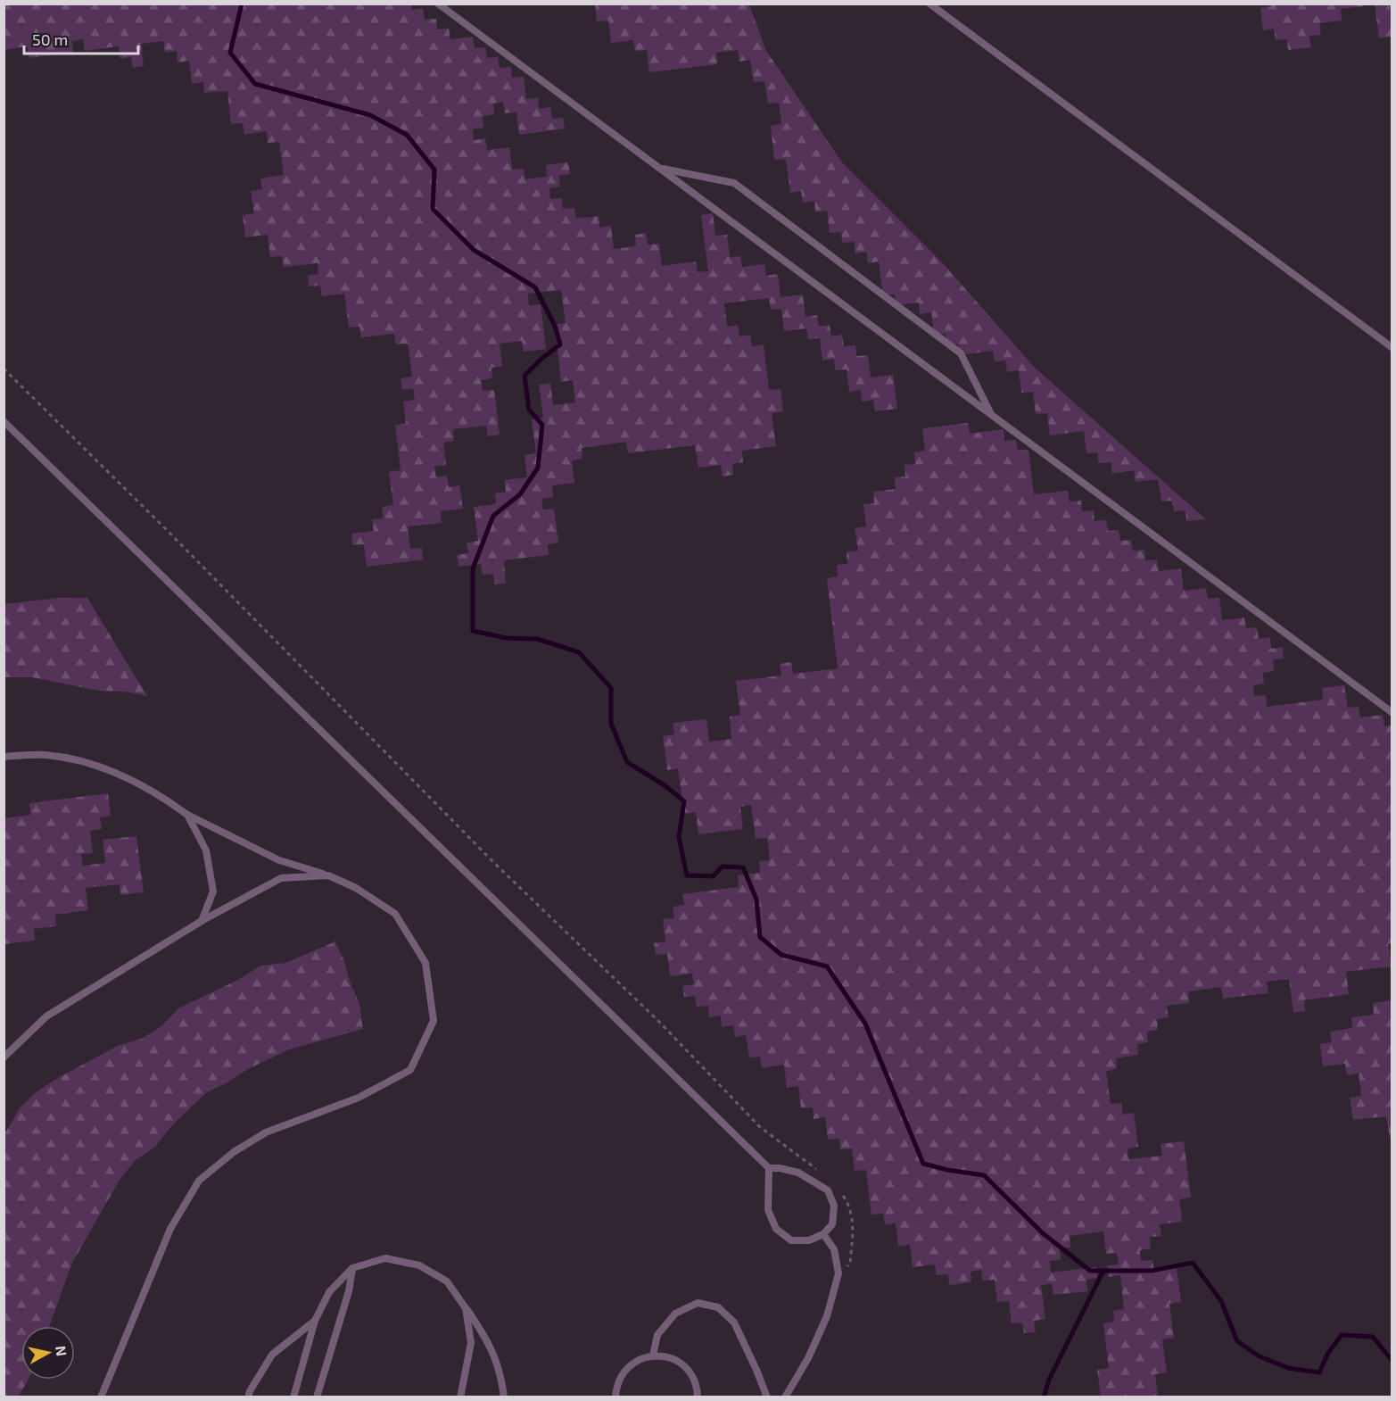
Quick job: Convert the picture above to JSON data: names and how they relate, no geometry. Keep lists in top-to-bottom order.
{
  "scale_bar": "50 m",
  "north": "right"
}
